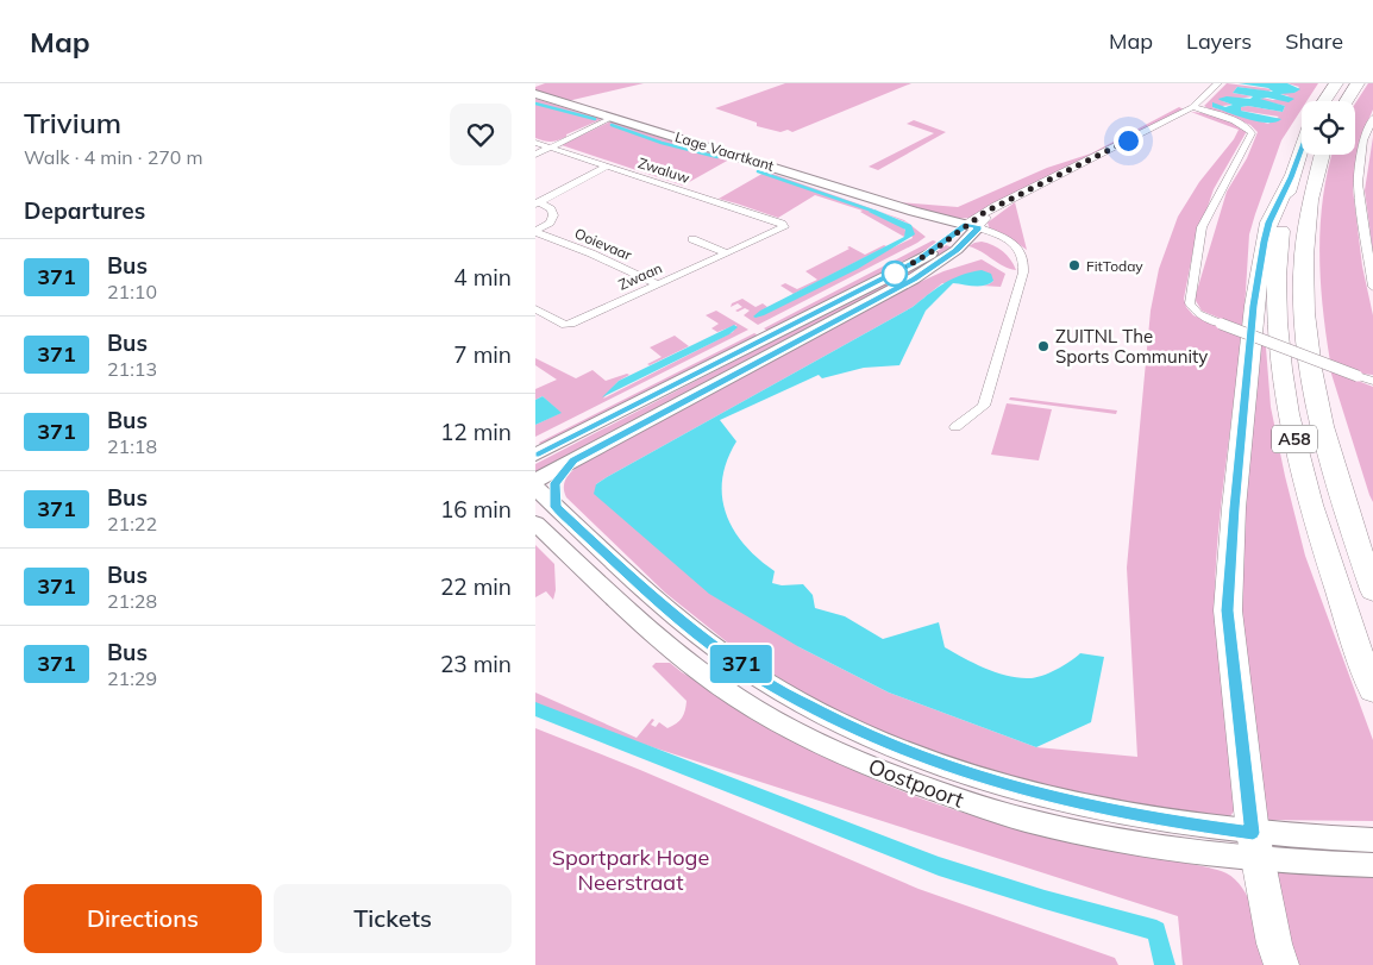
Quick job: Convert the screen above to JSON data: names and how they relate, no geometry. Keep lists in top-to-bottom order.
{
  "streets": {
    "highway": ["A58"],
    "main road": ["Oostpoort"],
    "street": [
      "Lage Vaartkant",
      "Zwaluw",
      "Ooievaar",
      "Zwaan"
    ]
  },
  "crossings": [
    ["Zwaluw", "Zwaan"],
    ["Ooievaar", "Zwaan"],
    ["A58", "Oostpoort"]
  ],
  "parks": ["Sportpark Hoge Neerstraat"],
  "places": ["FitToday", "ZUITNL The Sports Community"],
  "lines": ["bus line 371"],
  "page": {
    "header": "Map",
    "nav": ["Map", "Layers", "Share"],
    "heading": [
      ["Trivium", "Walk · 4 min · 270 m"],
      "Departures"
    ],
    "on_map": "371",
    "list": [
      {
        "mark": "371",
        "name": "Bus",
        "note": "21:10",
        "value": "4 min"
      },
      {
        "mark": "371",
        "name": "Bus",
        "note": "21:13",
        "value": "7 min"
      },
      {
        "mark": "371",
        "name": "Bus",
        "note": "21:18",
        "value": "12 min"
      },
      {
        "mark": "371",
        "name": "Bus",
        "note": "21:22",
        "value": "16 min"
      },
      {
        "mark": "371",
        "name": "Bus",
        "note": "21:28",
        "value": "22 min"
      },
      {
        "mark": "371",
        "name": "Bus",
        "note": "21:29",
        "value": "23 min"
      }
    ],
    "buttons": ["Directions", "Tickets"]
  }
}
